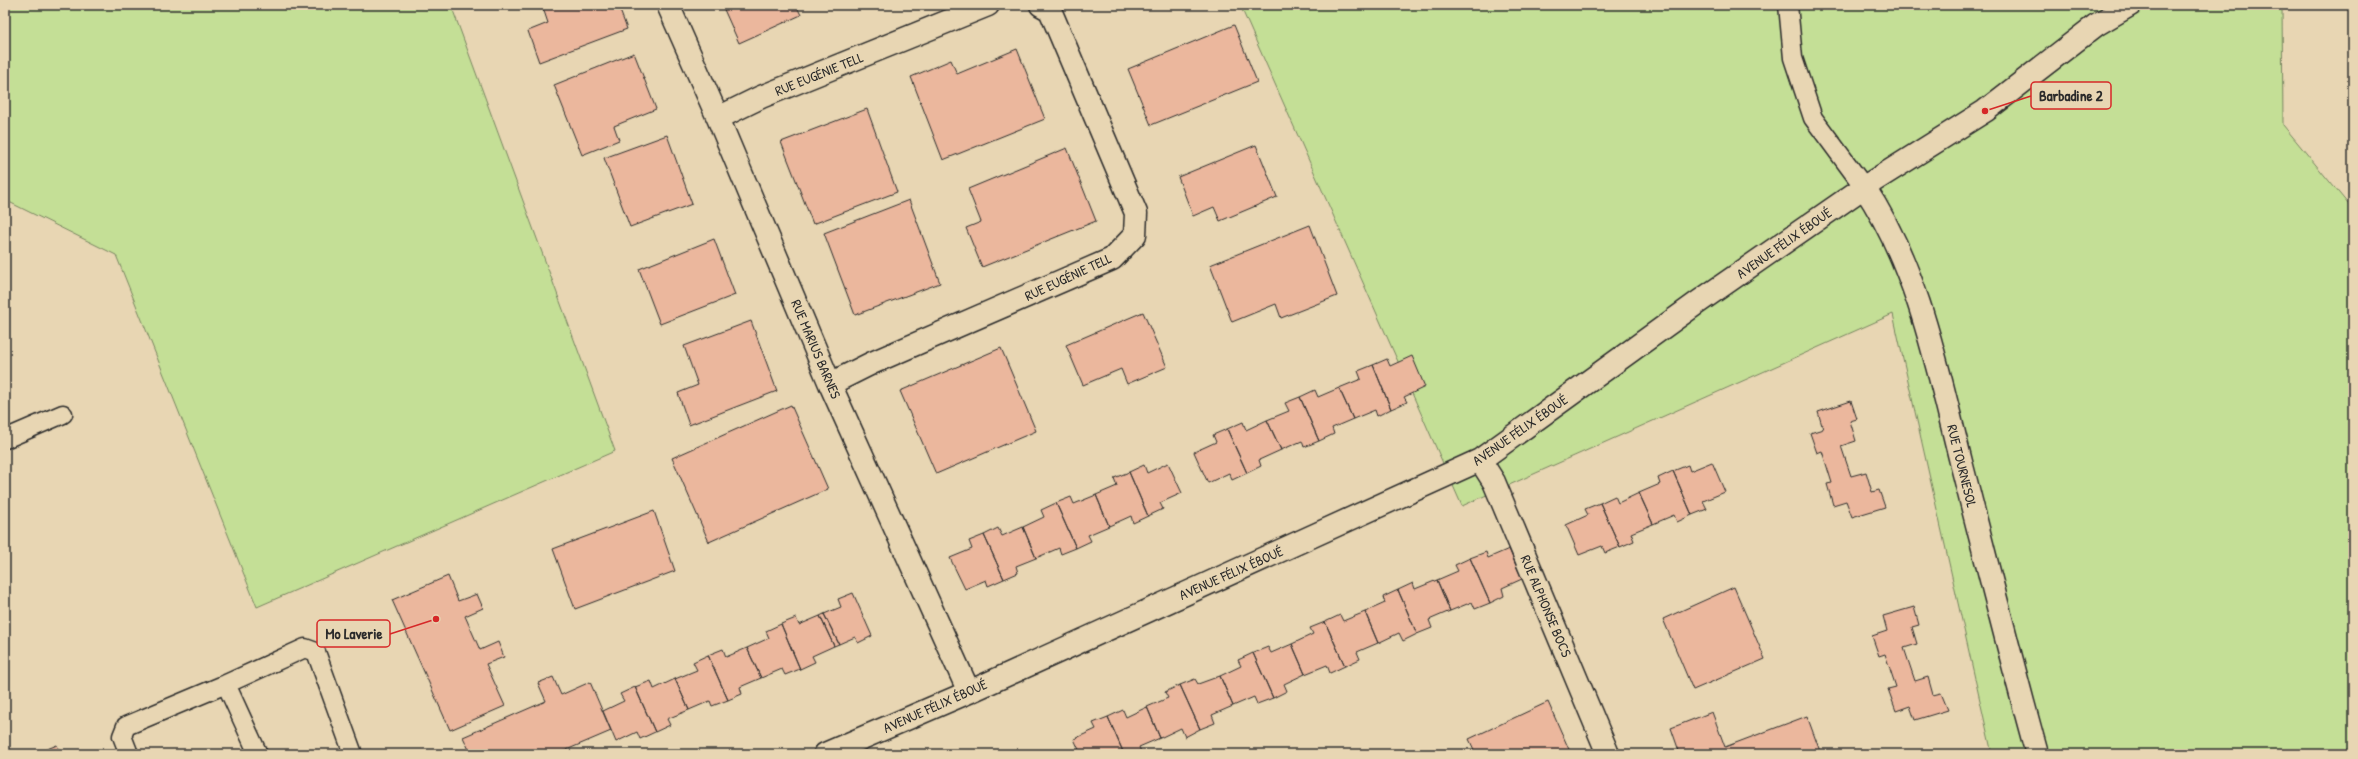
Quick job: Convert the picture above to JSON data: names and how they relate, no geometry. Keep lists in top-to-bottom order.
{
  "streets": {
    "street": [
      "RUE EUGÉNIE TELL",
      "AVENUE FÉLIX ÉBOUÉ",
      "RUE MARIUS BARNES",
      "RUE TOURNESOL",
      "RUE ALPHONSE BOCS"
    ]
  },
  "crossings": [
    ["RUE EUGÉNIE TELL", "RUE MARIUS BARNES"],
    ["AVENUE FÉLIX ÉBOUÉ", "RUE MARIUS BARNES"],
    ["AVENUE FÉLIX ÉBOUÉ", "RUE TOURNESOL"],
    ["AVENUE FÉLIX ÉBOUÉ", "RUE ALPHONSE BOCS"]
  ],
  "places": ["Barbadine 2", "Mo Laverie"]
}
